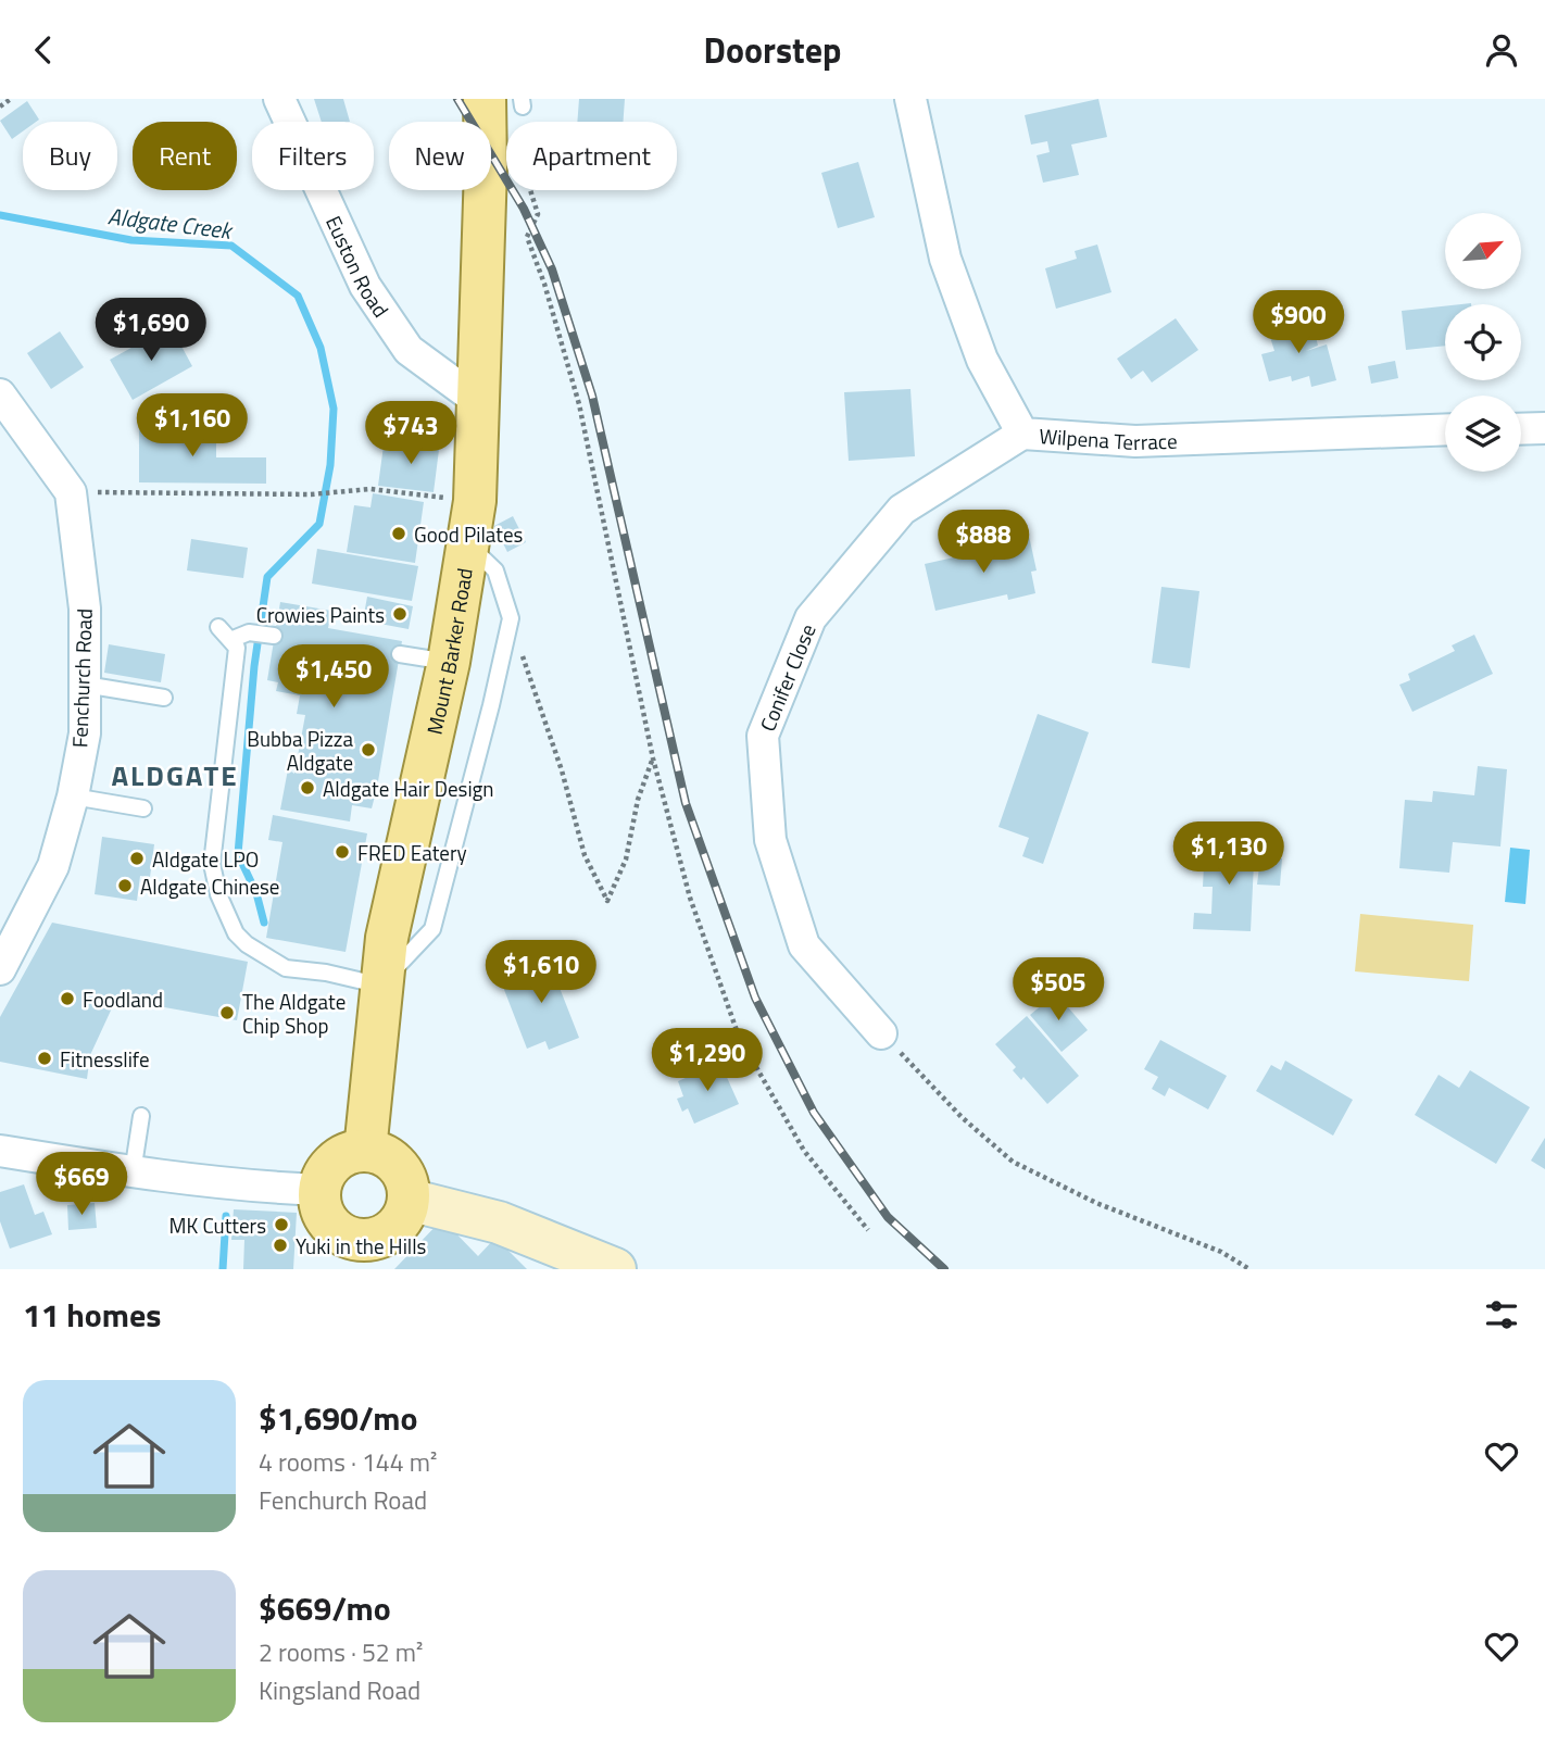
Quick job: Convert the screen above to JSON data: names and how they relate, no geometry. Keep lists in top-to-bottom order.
{
  "streets": {
    "main road": ["Mount Barker Road"],
    "street": [
      "Euston Road",
      "Wilpena Terrace",
      "Fenchurch Road",
      "Conifer Close"
    ]
  },
  "crossings": [
    ["Euston Road", "Mount Barker Road"],
    ["Wilpena Terrace", "Conifer Close"]
  ],
  "districts": ["ALDGATE"],
  "water": ["Aldgate Creek"],
  "places": [
    "Good Pilates",
    "Crowies Paints",
    "Bubba Pizza Aldgate",
    "Aldgate Hair Design",
    "FRED Eatery",
    "Aldgate LPO",
    "Aldgate Chinese",
    "Foodland",
    "The Aldgate Chip Shop",
    "Fitnesslife",
    "MK Cutters",
    "Yuki in the Hills"
  ],
  "north": "top right",
  "page": {
    "header": "Doorstep",
    "chip": [
      "Buy",
      "Rent",
      "Filters",
      "New",
      "Apartment"
    ],
    "price": [
      "$900",
      "$1,690",
      "$1,160",
      "$743",
      "$888",
      "$1,450",
      "$1,130",
      "$1,610",
      "$505",
      "$1,290",
      "$669"
    ],
    "heading": "11 homes",
    "list": [
      {
        "name": "$1,690/mo",
        "note": "4 rooms · 144 m² · Fenchurch Road"
      },
      {
        "name": "$669/mo",
        "note": "2 rooms · 52 m² · Kingsland Road"
      }
    ]
  }
}
